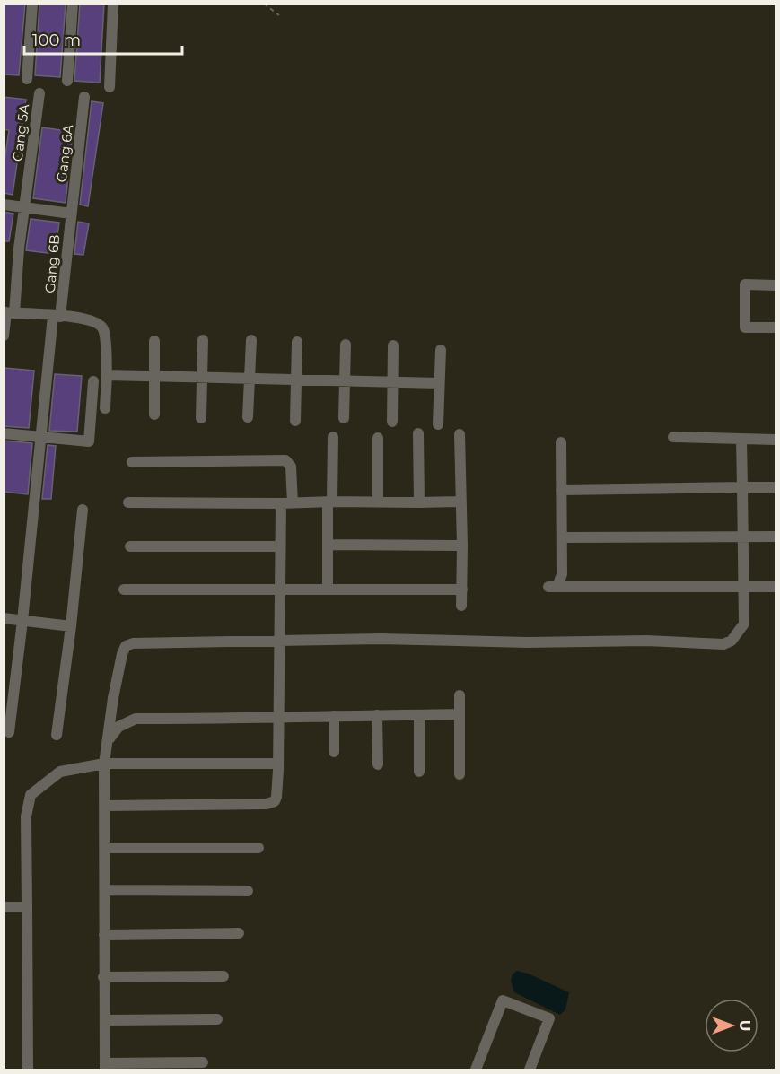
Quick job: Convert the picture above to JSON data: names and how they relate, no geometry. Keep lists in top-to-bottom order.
{
  "streets": {
    "street": ["Gang 5A", "Gang 6A", "Gang 6B"]
  },
  "crossings": [
    ["Gang 6A", "Gang 6B"]
  ],
  "scale_bar": "100 m",
  "north": "right"
}
